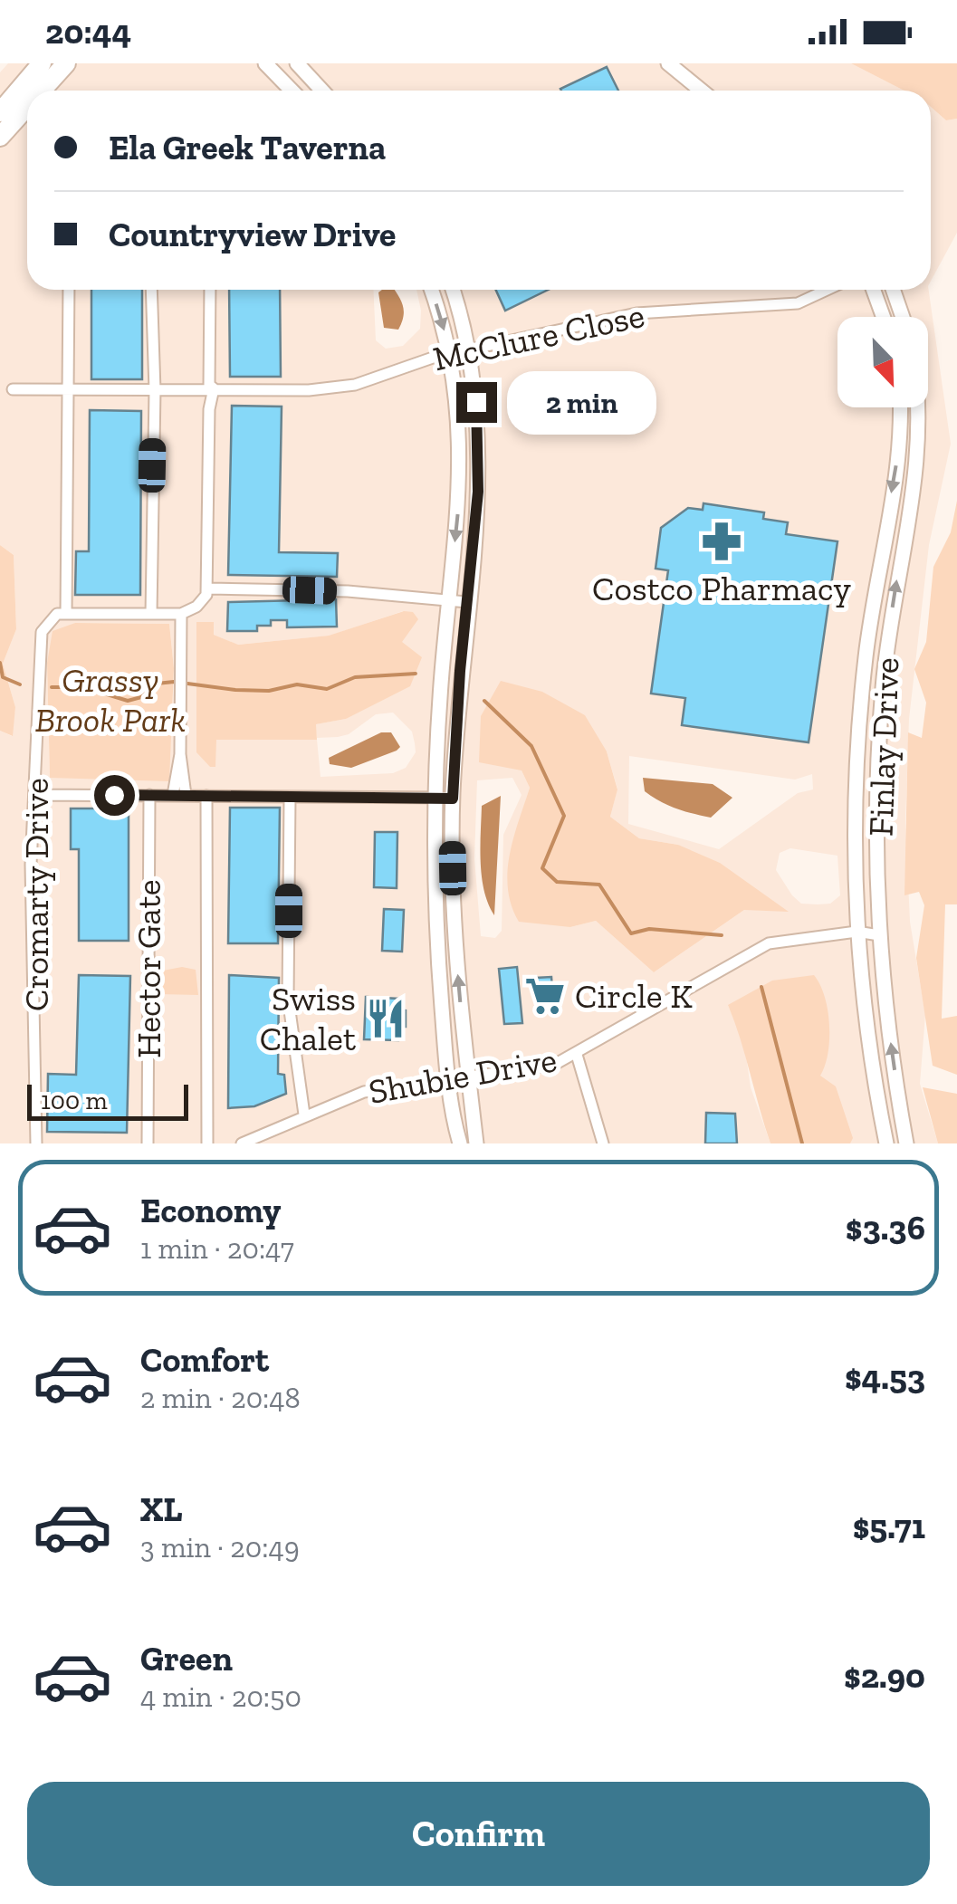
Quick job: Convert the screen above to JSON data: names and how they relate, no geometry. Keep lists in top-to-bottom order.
{
  "streets": {
    "street": [
      "McClure Close",
      "Finlay Drive",
      "Cromarty Drive",
      "Hector Gate",
      "Shubie Drive"
    ]
  },
  "crossings": [
    ["Finlay Drive", "Shubie Drive"]
  ],
  "parks": ["Grassy Brook Park"],
  "places": {
    "pharmacy": ["Costco Pharmacy"],
    "supermarket": ["Circle K"],
    "restaurant": ["Swiss Chalet"]
  },
  "scale_bar": "100 m",
  "north": "bottom right",
  "page": {
    "status": "20:44",
    "banner": ["Ela Greek Taverna", "Countryview Drive"],
    "bubble": "2 min",
    "scale": "100 m",
    "list": [
      {
        "name": "Economy",
        "note": "1 min · 20:47",
        "value": "$3.36"
      },
      {
        "name": "Comfort",
        "note": "2 min · 20:48",
        "value": "$4.53"
      },
      {
        "name": "XL",
        "note": "3 min · 20:49",
        "value": "$5.71"
      },
      {
        "name": "Green",
        "note": "4 min · 20:50",
        "value": "$2.90"
      }
    ],
    "buttons": "Confirm"
  }
}
